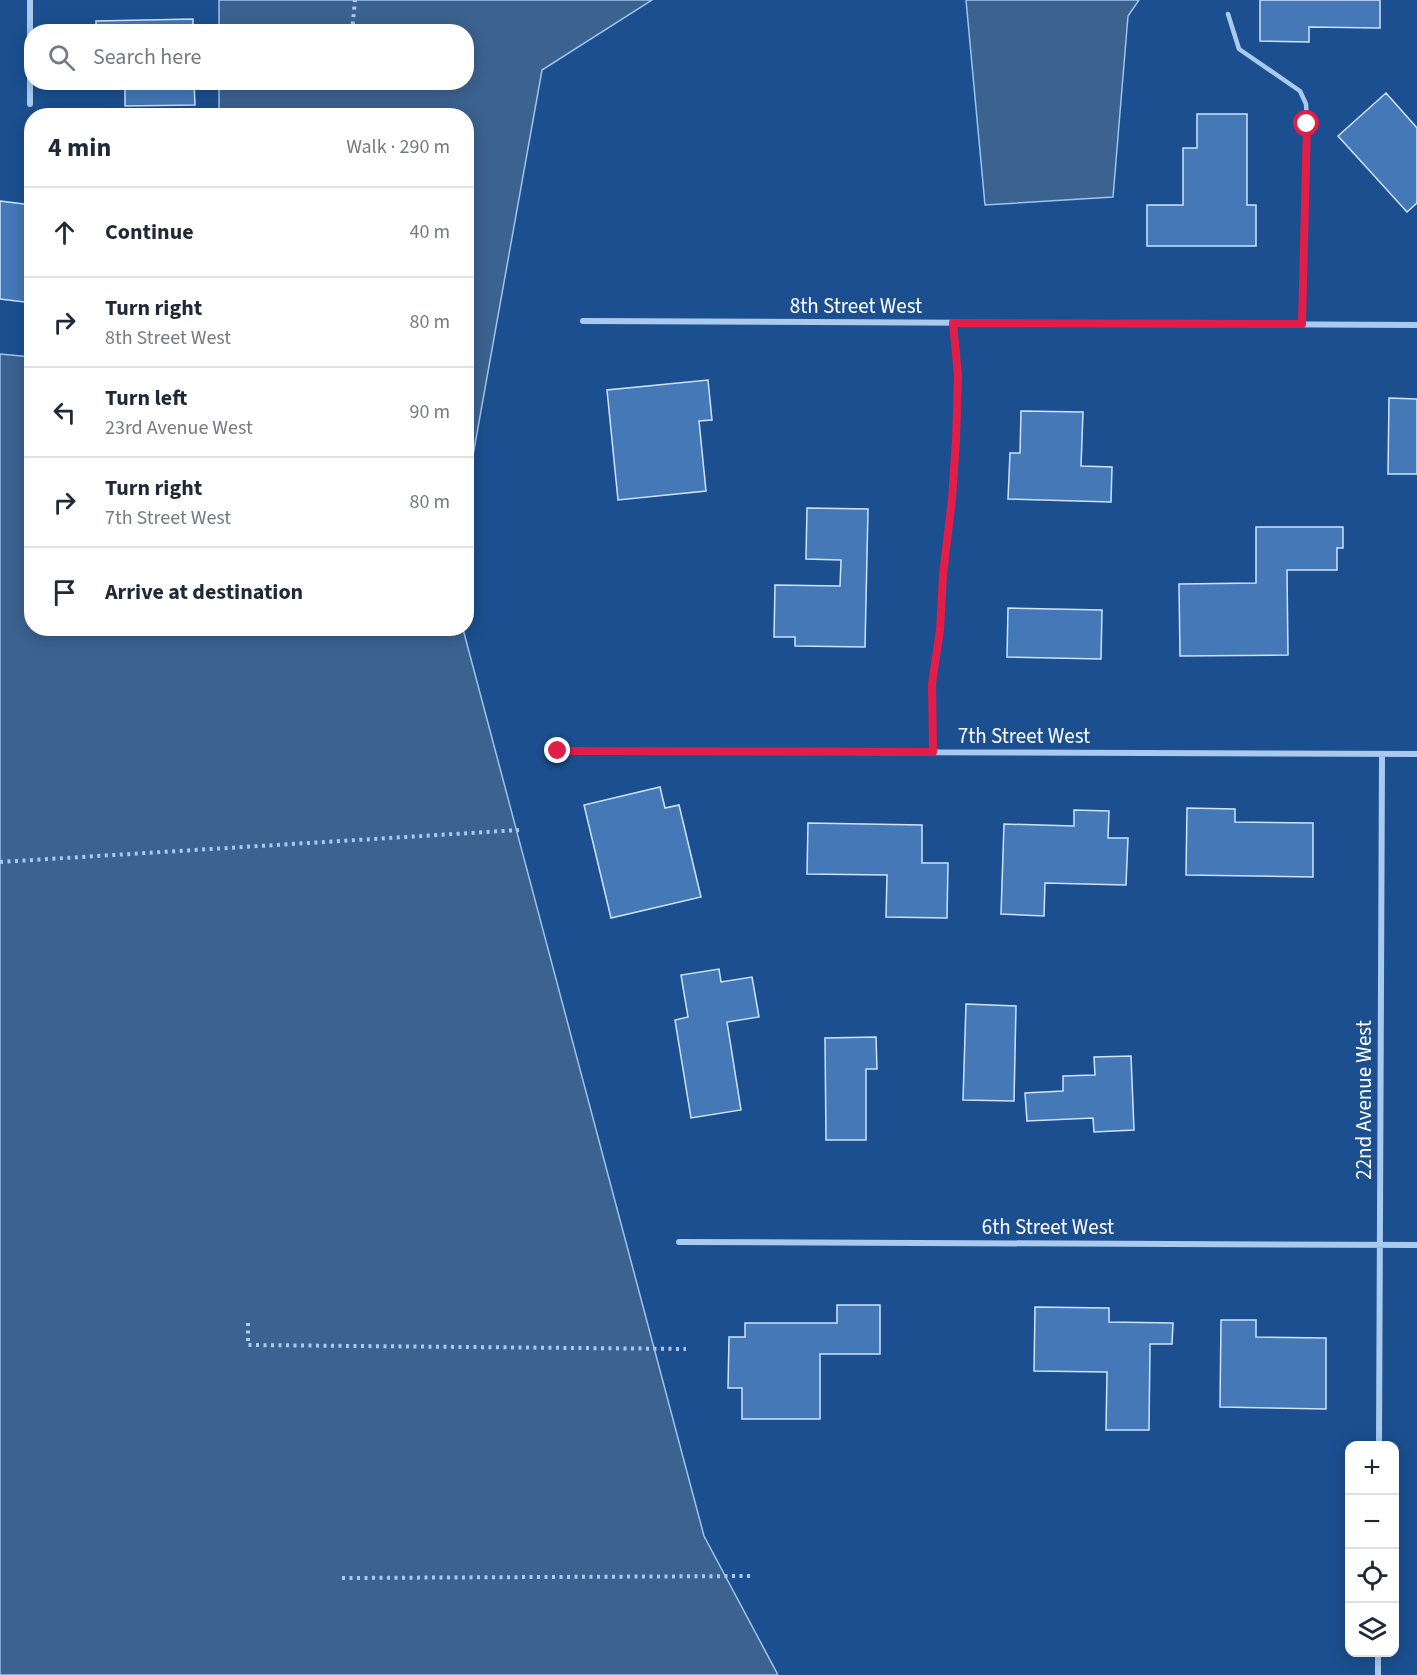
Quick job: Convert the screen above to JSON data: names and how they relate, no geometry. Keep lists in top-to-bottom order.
{
  "streets": {
    "street": [
      "8th Street West",
      "7th Street West",
      "22nd Avenue West",
      "6th Street West"
    ]
  },
  "crossings": [
    ["7th Street West", "22nd Avenue West"],
    ["22nd Avenue West", "6th Street West"]
  ],
  "page": {
    "search": "Search here",
    "heading": ["4 min", "Walk · 290 m"],
    "list": [
      ["Continue", "40 m"],
      ["Turn right", "8th Street West", "80 m"],
      ["Turn left", "23rd Avenue West", "90 m"],
      ["Turn right", "7th Street West", "80 m"],
      "Arrive at destination"
    ],
    "map_buttons": ["+", "−"]
  }
}
